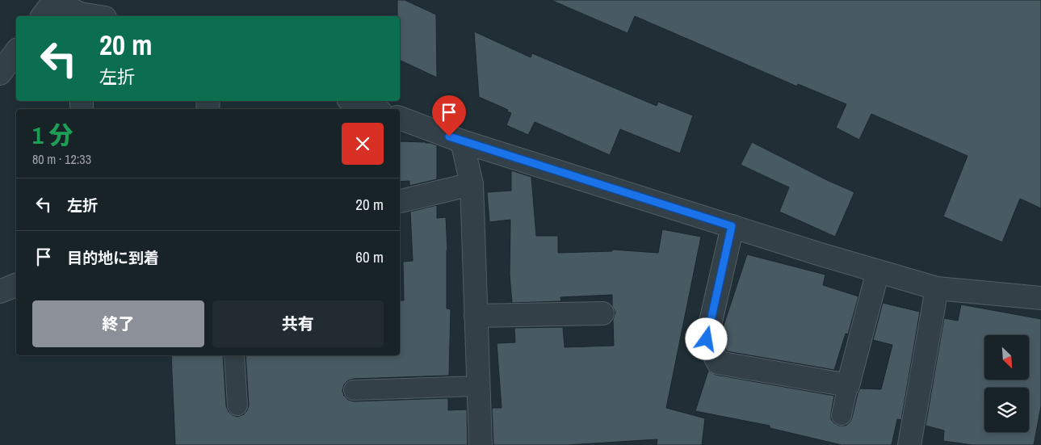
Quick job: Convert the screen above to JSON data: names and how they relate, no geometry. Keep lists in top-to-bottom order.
{
  "north": "bottom right",
  "page": {
    "turn": ["20 m", "左折"],
    "heading": ["1 分", "80 m · 12:33"],
    "list": [
      {
        "name": "左折",
        "value": "20 m"
      },
      {
        "name": "目的地に到着",
        "value": "60 m"
      }
    ],
    "buttons": ["終了", "共有"]
  }
}
